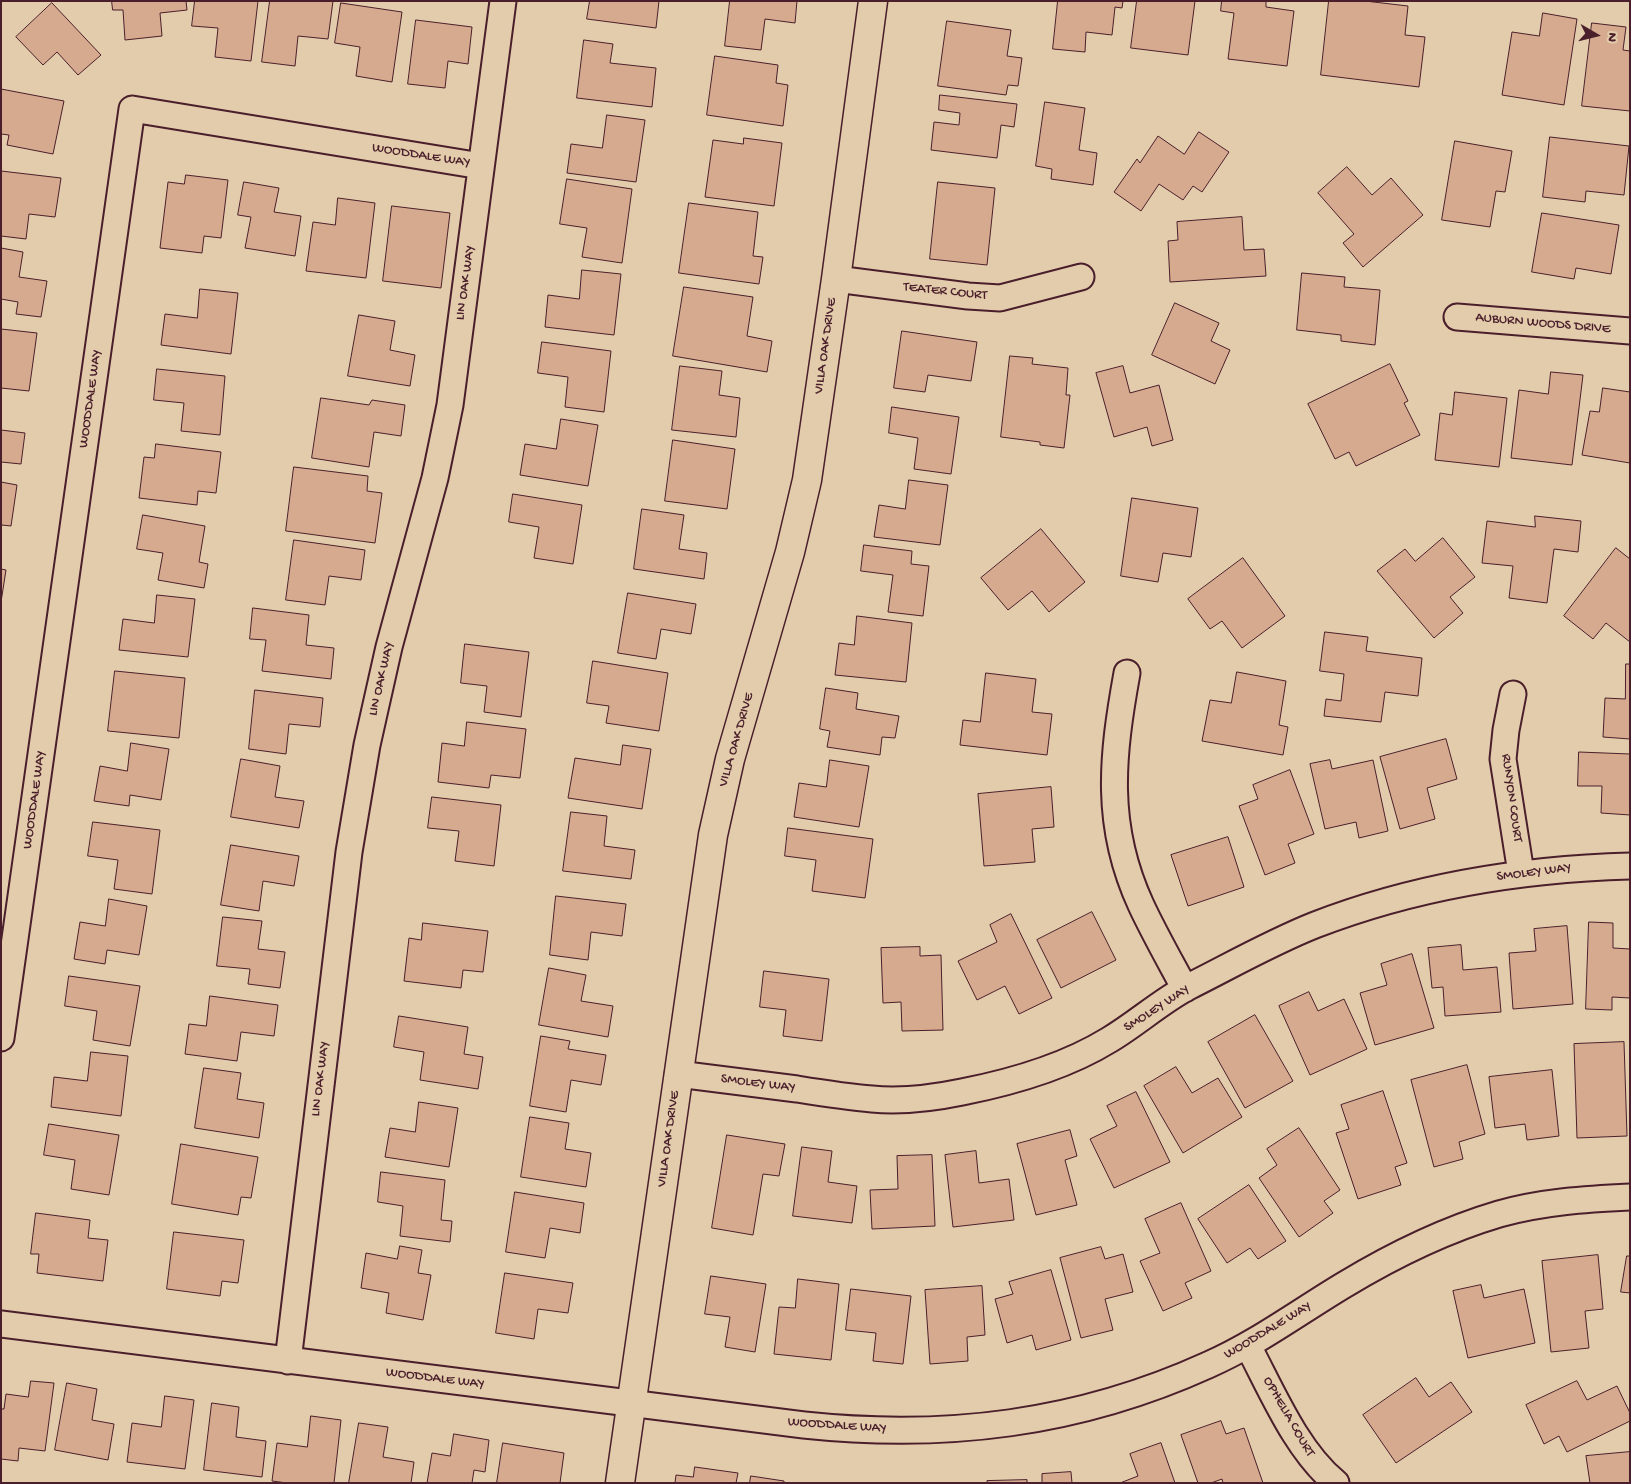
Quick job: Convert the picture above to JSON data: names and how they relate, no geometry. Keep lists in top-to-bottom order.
{
  "streets": {
    "street": [
      "WOODDALE WAY",
      "LIN OAK WAY",
      "TEATER COURT",
      "AUBURN WOODS DRIVE",
      "VILLA OAK DRIVE",
      "RUNYON COURT",
      "SMOLEY WAY",
      "OPHELIA COURT"
    ]
  },
  "crossings": [
    ["WOODDALE WAY", "LIN OAK WAY"],
    ["WOODDALE WAY", "VILLA OAK DRIVE"],
    ["WOODDALE WAY", "OPHELIA COURT"],
    ["TEATER COURT", "VILLA OAK DRIVE"],
    ["VILLA OAK DRIVE", "SMOLEY WAY"],
    ["RUNYON COURT", "SMOLEY WAY"]
  ],
  "north": "right"
}
